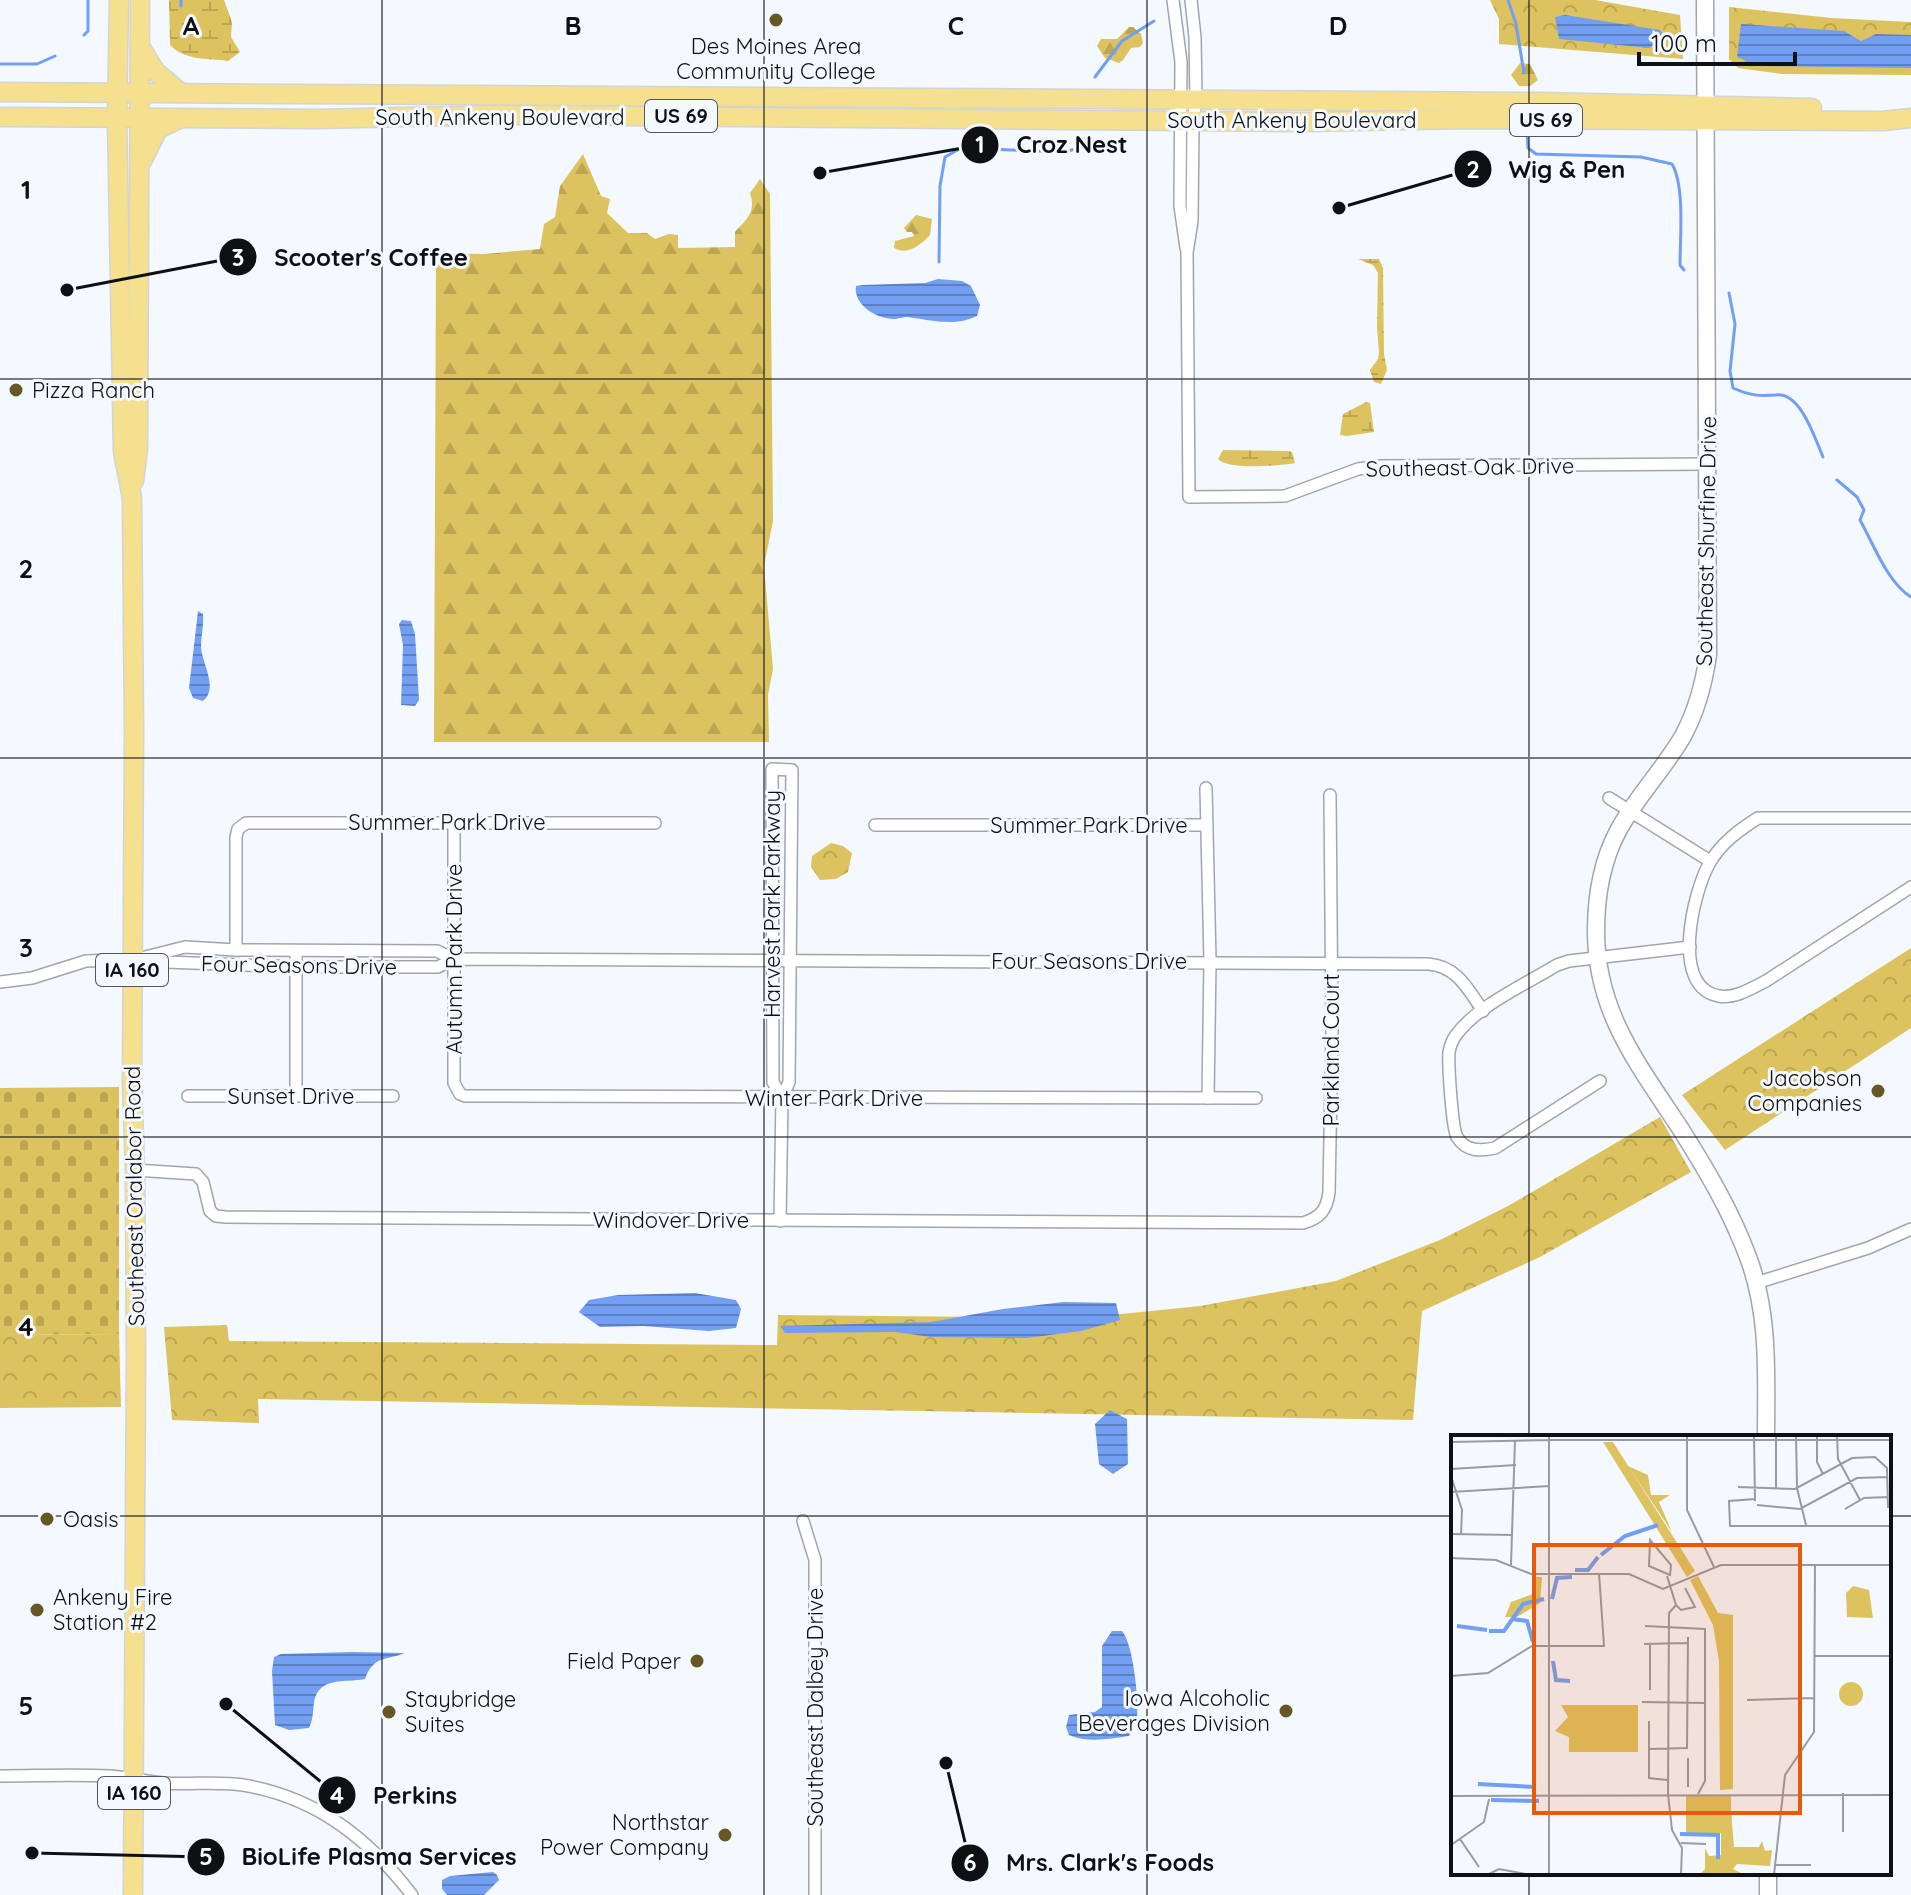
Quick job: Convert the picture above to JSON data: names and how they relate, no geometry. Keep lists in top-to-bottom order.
{
  "streets": {
    "main road": [
      "US 69",
      "South Ankeny Boulevard",
      "IA 160",
      "Southeast Oralabor Road"
    ],
    "street": [
      "Southeast Oak Drive",
      "Southeast Shurfine Drive",
      "Summer Park Drive",
      "Harvest Park Parkway",
      "Autumn Park Drive",
      "Four Seasons Drive",
      "Parkland Court",
      "Sunset Drive",
      "Winter Park Drive",
      "Windover Drive",
      "Southeast Dalbey Drive"
    ]
  },
  "crossings": [
    ["South Ankeny Boulevard", "Southeast Oak Drive"],
    ["South Ankeny Boulevard", "Southeast Shurfine Drive"],
    ["South Ankeny Boulevard", "IA 160"],
    ["South Ankeny Boulevard", "Southeast Oralabor Road"],
    ["Southeast Oak Drive", "Southeast Shurfine Drive"],
    ["Summer Park Drive", "Autumn Park Drive"],
    ["Summer Park Drive", "Four Seasons Drive"],
    ["Harvest Park Parkway", "Four Seasons Drive"],
    ["Harvest Park Parkway", "Winter Park Drive"],
    ["Harvest Park Parkway", "Windover Drive"],
    ["Autumn Park Drive", "Four Seasons Drive"],
    ["Autumn Park Drive", "Winter Park Drive"],
    ["Four Seasons Drive", "Parkland Court"],
    ["Four Seasons Drive", "Southeast Oralabor Road"],
    ["IA 160", "Southeast Oralabor Road"],
    ["Parkland Court", "Windover Drive"],
    ["Southeast Oralabor Road", "Windover Drive"]
  ],
  "places": [
    "Des Moines Area Community College",
    "Croz Nest",
    "Wig & Pen",
    "Scooter's Coffee",
    "Pizza Ranch",
    "Jacobson Companies",
    "Oasis",
    "Ankeny Fire Station #2",
    "Field Paper",
    "Perkins",
    "Iowa Alcoholic Beverages Division",
    "Staybridge Suites",
    "Mrs. Clark's Foods",
    "Northstar Power Company",
    "BioLife Plasma Services"
  ],
  "scale_bar": "100 m",
  "grid": {
    "columns": [
      "A",
      "B",
      "C",
      "D"
    ],
    "rows": [
      "1",
      "2",
      "3",
      "4",
      "5"
    ]
  }
}
